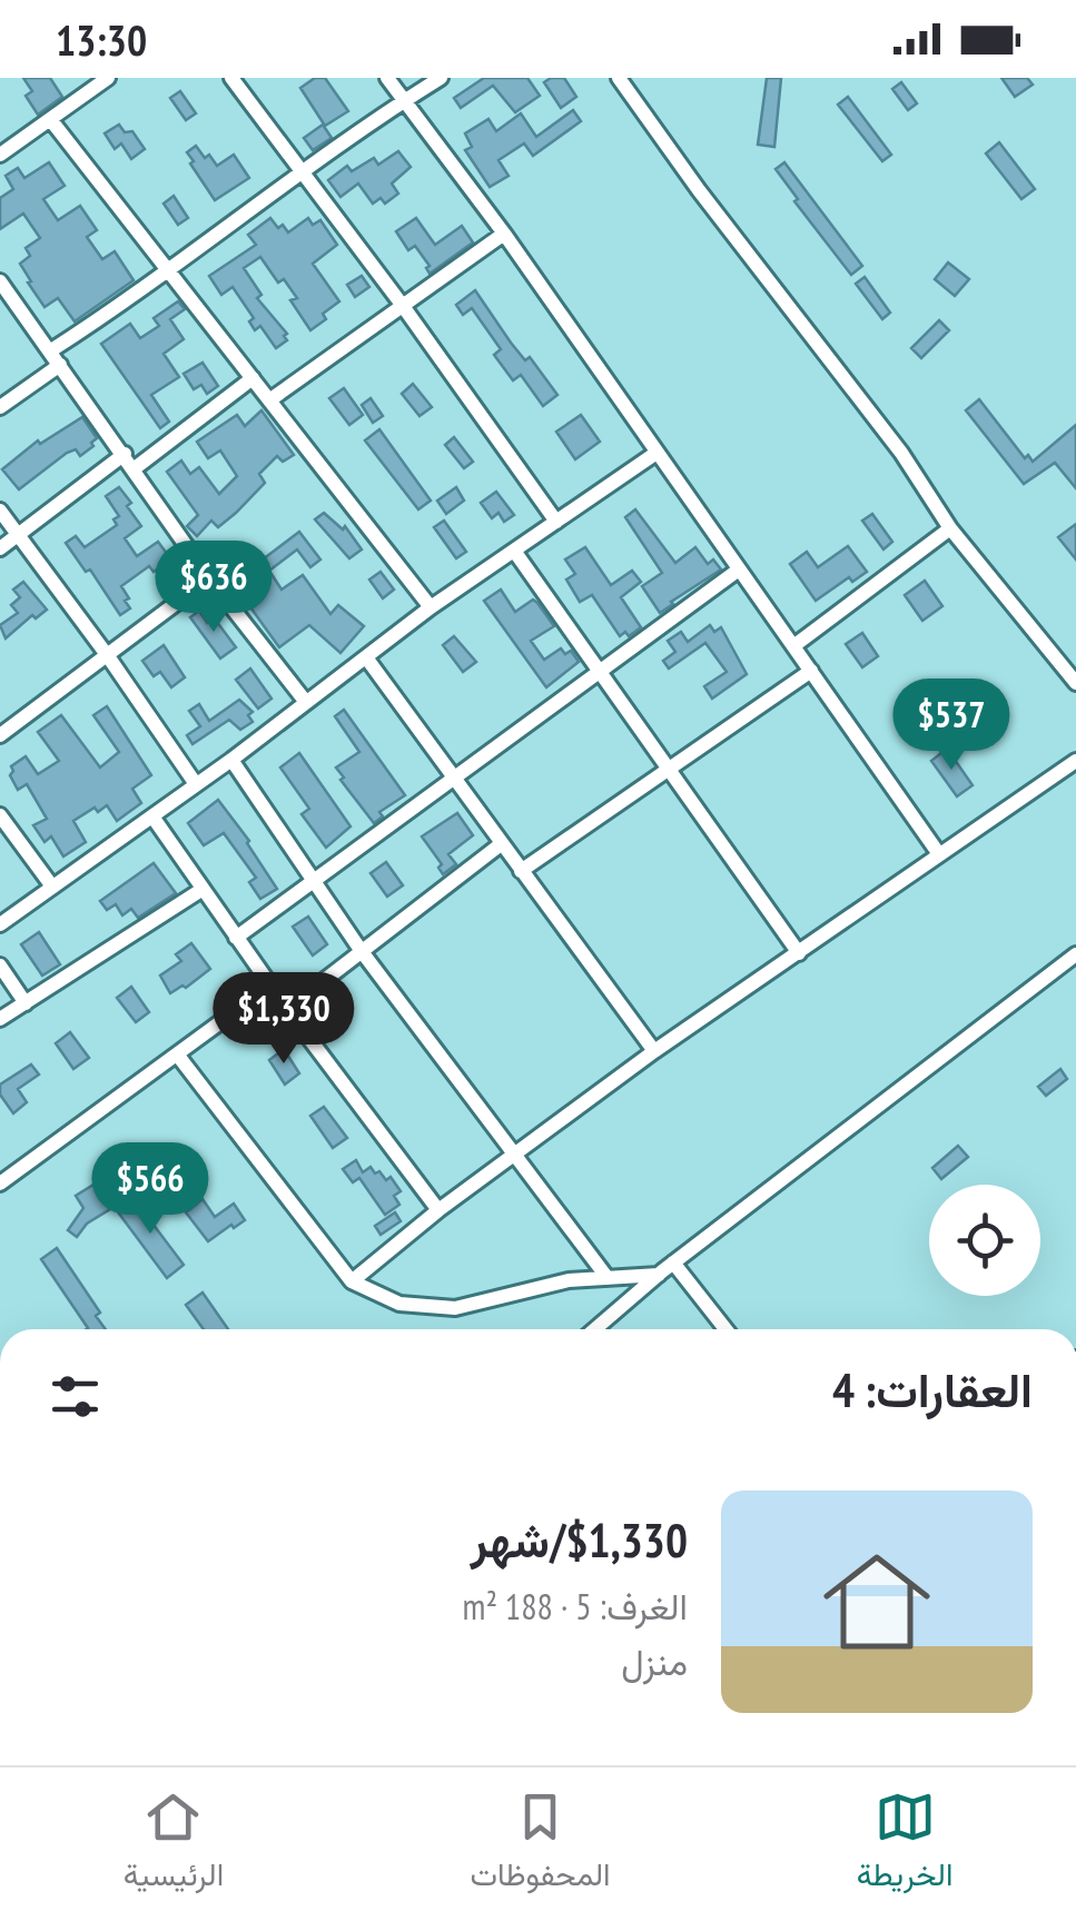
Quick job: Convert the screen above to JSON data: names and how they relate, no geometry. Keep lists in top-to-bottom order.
{
  "page": {
    "status": "13:30",
    "price": [
      "$636",
      "$537",
      "$1,330",
      "$566"
    ],
    "heading": "العقارات: 4",
    "list": [
      {
        "name": "$1,330/شهر",
        "note": "الغرف: 5 · 188 m² · منزل"
      }
    ],
    "tabs": ["الخريطة", "المحفوظات", "الرئيسية"]
  }
}
